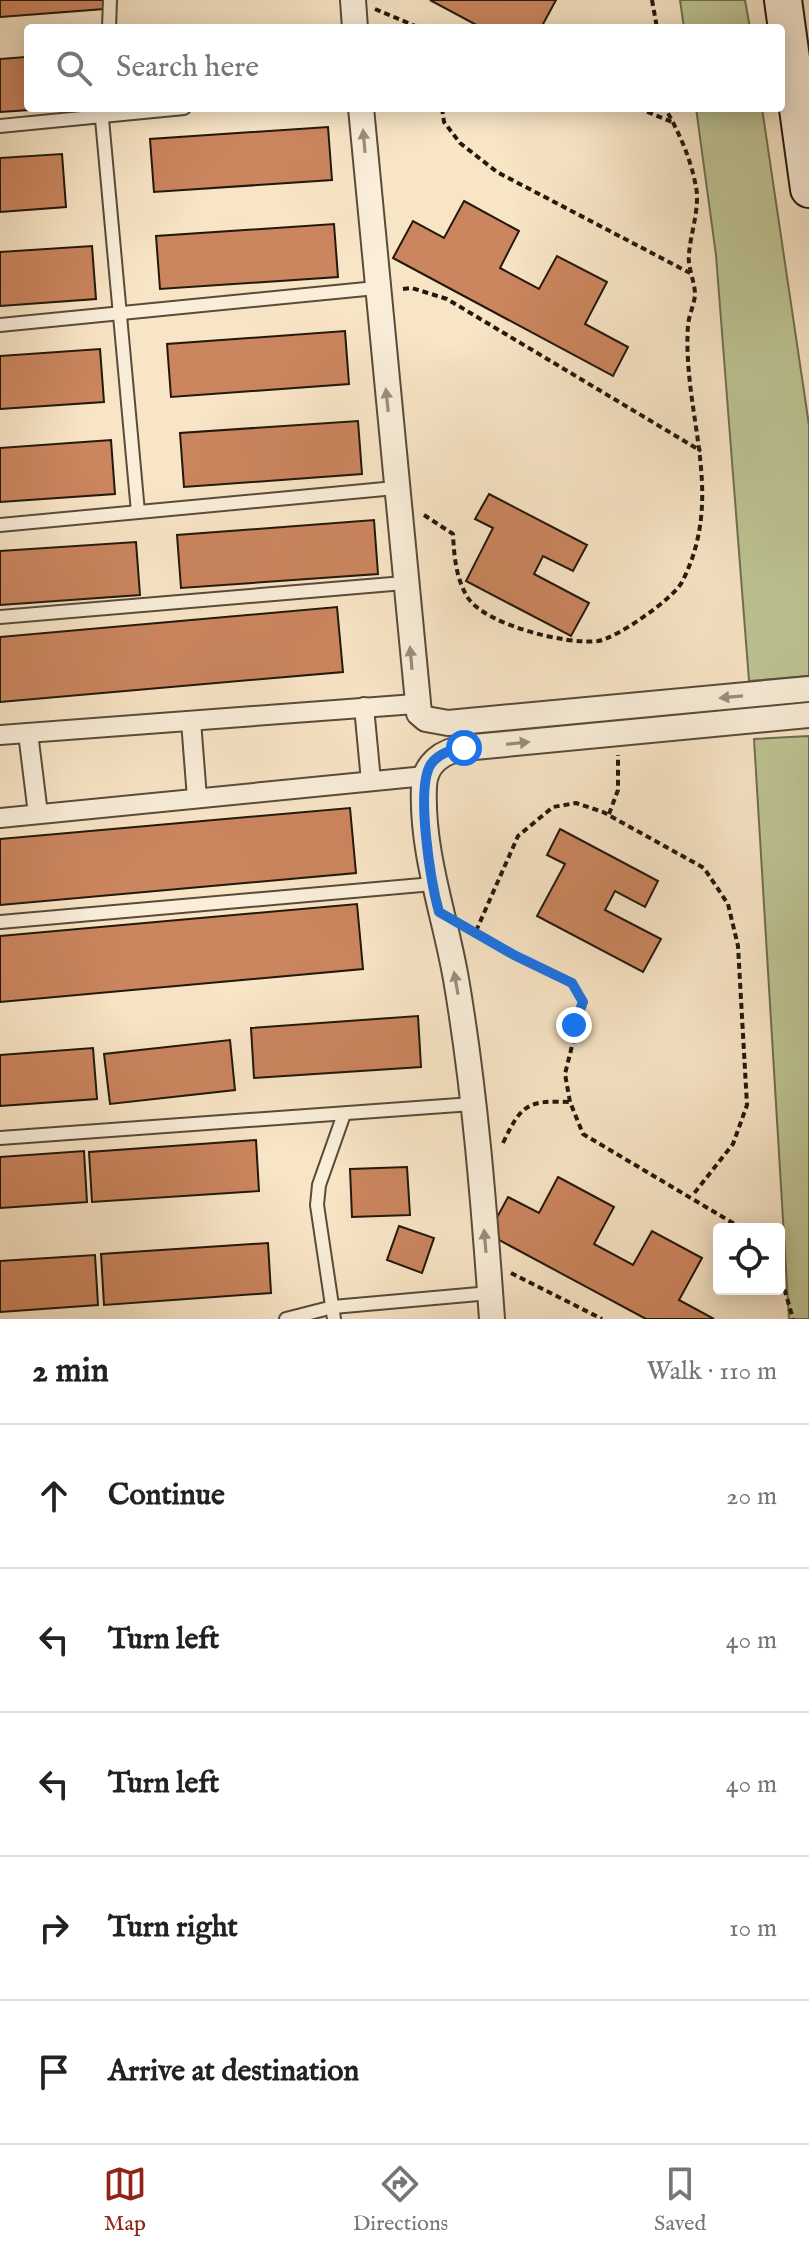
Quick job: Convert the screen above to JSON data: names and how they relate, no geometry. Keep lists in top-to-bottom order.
{
  "page": {
    "search": "Search here",
    "heading": ["2 min", "Walk · 110 m"],
    "list": [
      ["Continue", "20 m"],
      ["Turn left", "40 m"],
      ["Turn left", "40 m"],
      ["Turn right", "10 m"],
      "Arrive at destination"
    ],
    "nav": ["Map", "Directions", "Saved"]
  }
}
